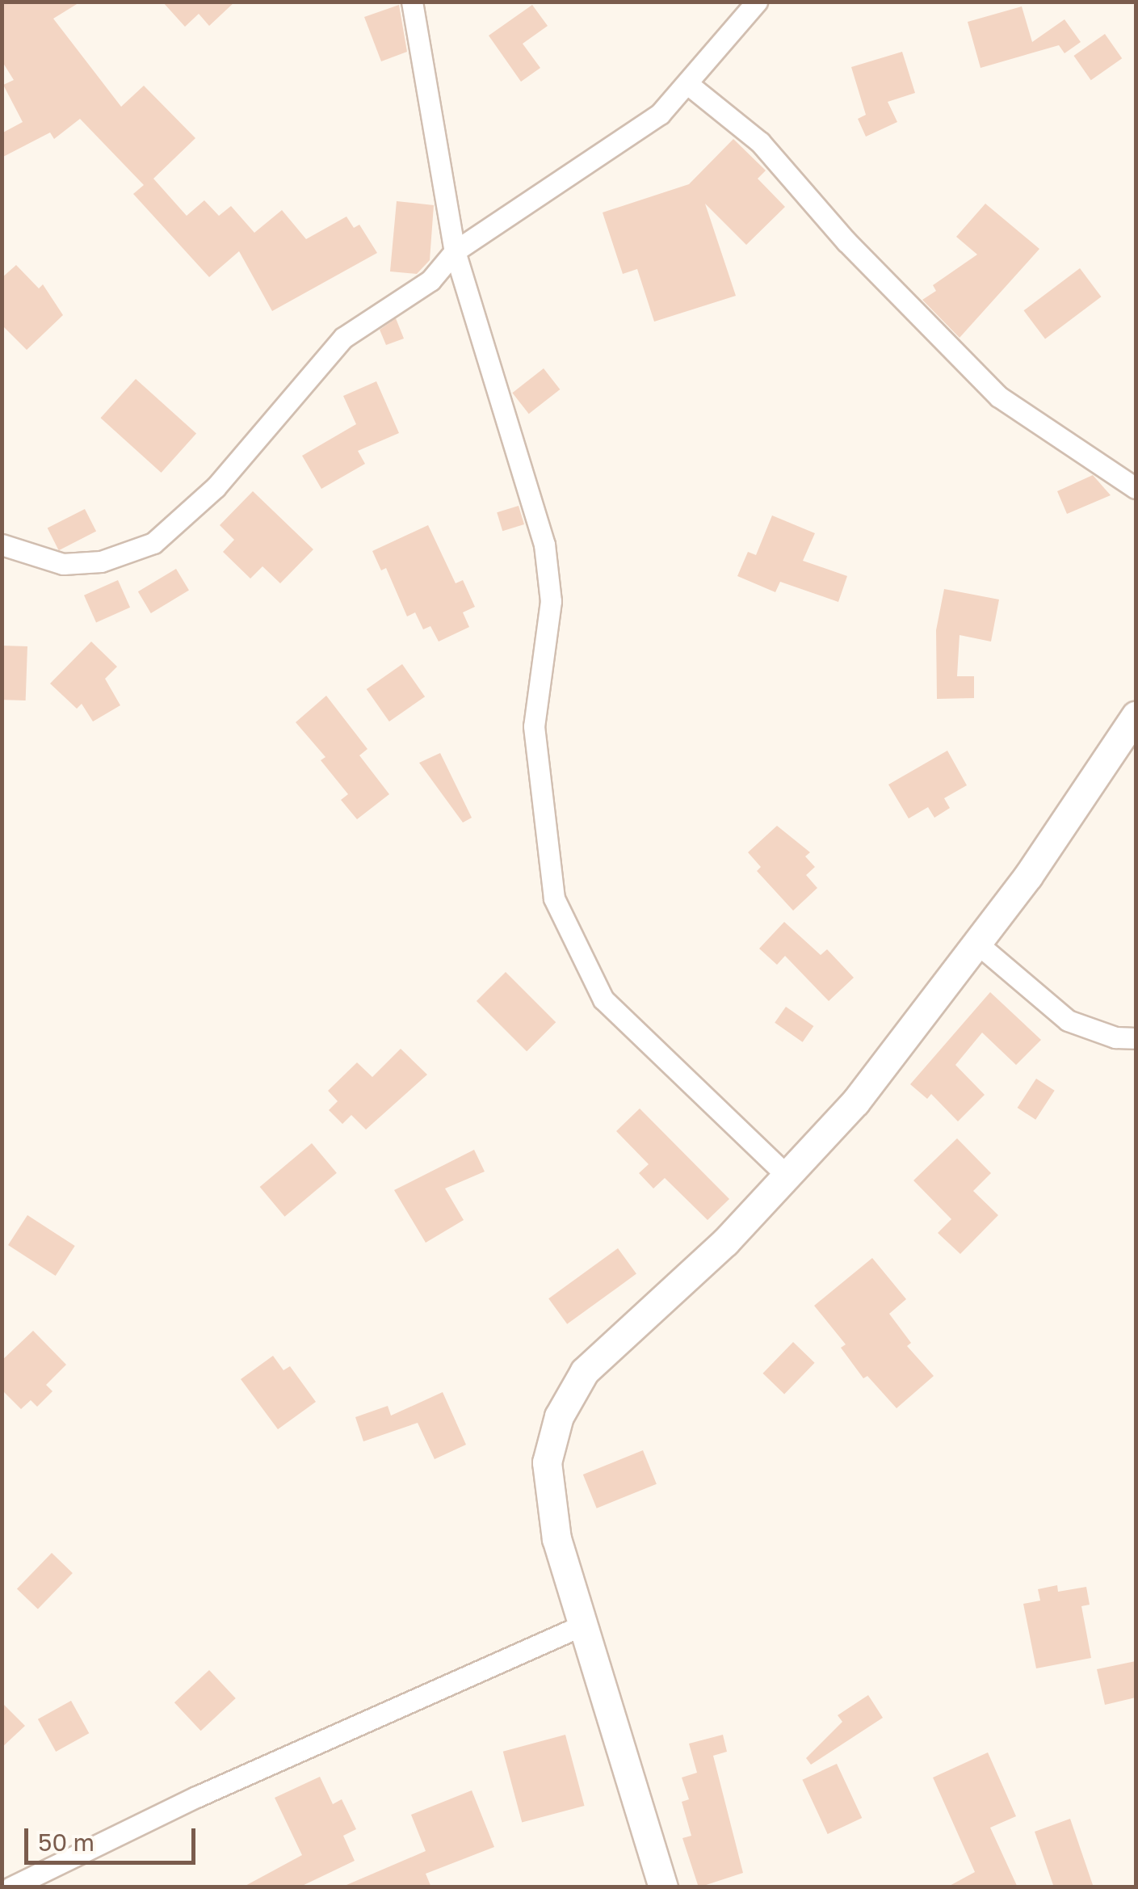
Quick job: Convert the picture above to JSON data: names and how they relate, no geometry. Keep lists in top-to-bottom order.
{
  "scale_bar": "50 m"
}
